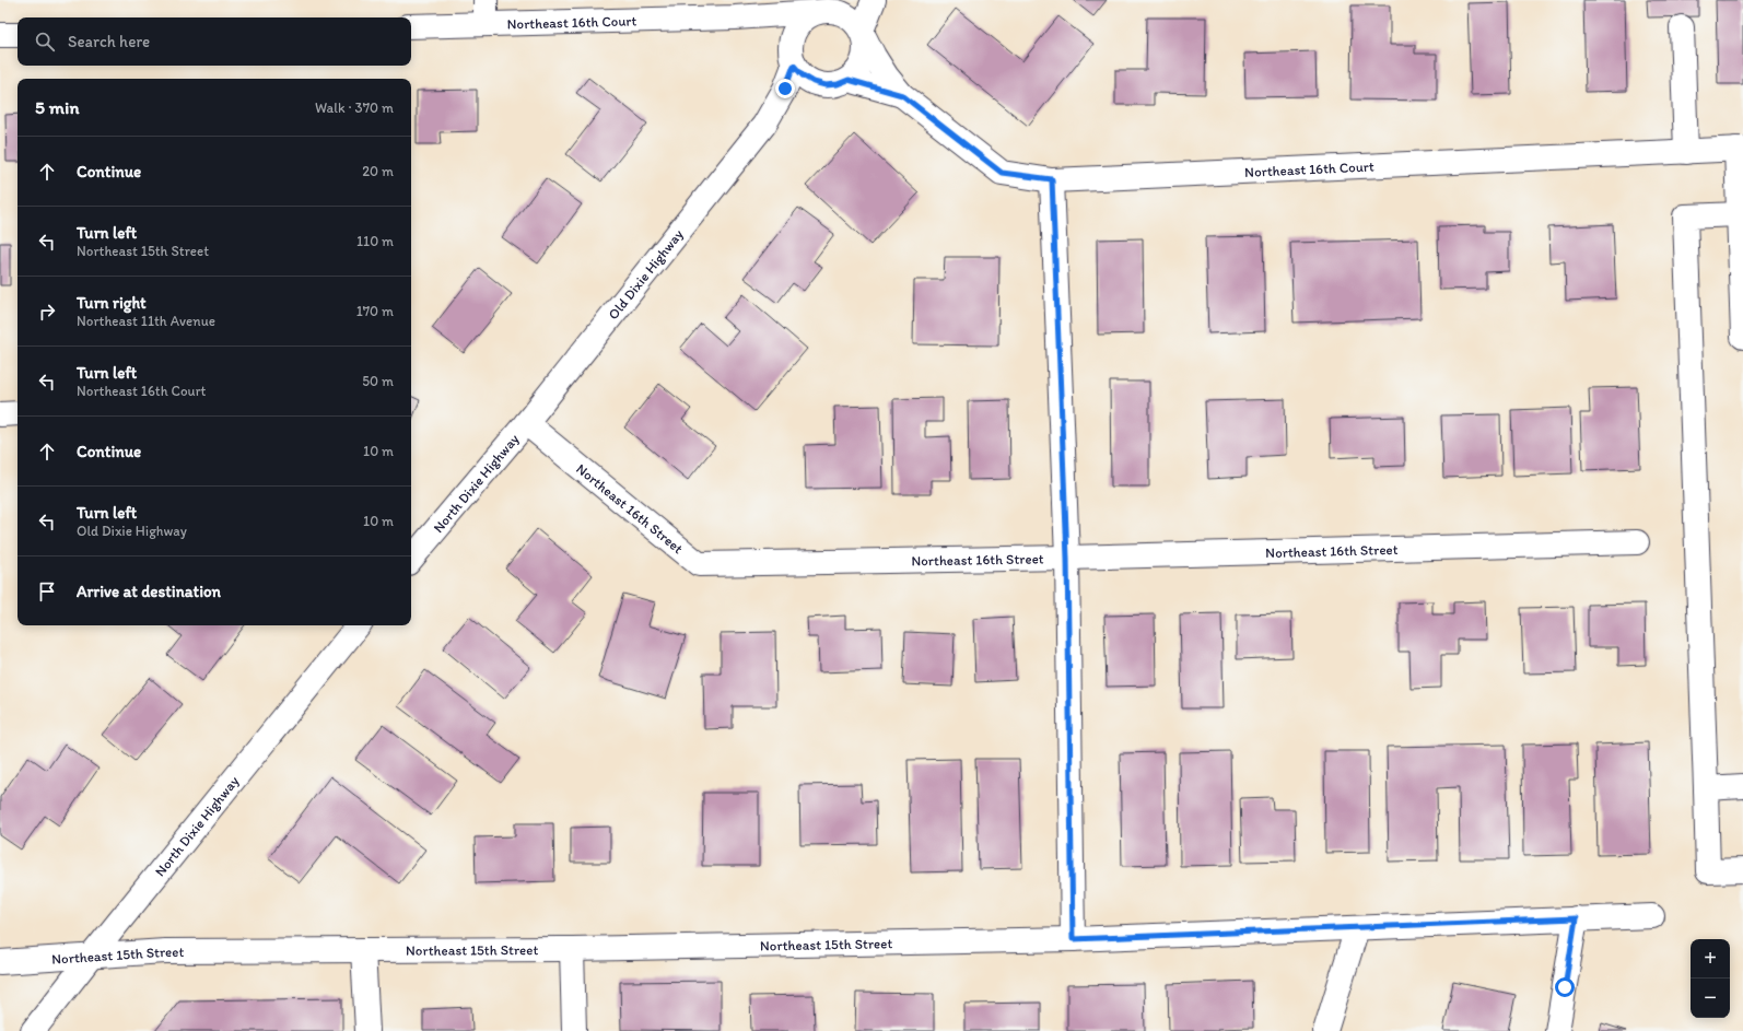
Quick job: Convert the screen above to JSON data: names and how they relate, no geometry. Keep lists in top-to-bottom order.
{
  "streets": {
    "street": [
      "Northeast 16th Court",
      "Old Dixie Highway",
      "North Dixie Highway",
      "Northeast 16th Street",
      "Northeast 15th Street"
    ]
  },
  "crossings": [
    ["Northeast 16th Court", "Old Dixie Highway"],
    ["Old Dixie Highway", "North Dixie Highway"],
    ["Old Dixie Highway", "Northeast 16th Street"],
    ["North Dixie Highway", "Northeast 16th Street"],
    ["North Dixie Highway", "Northeast 15th Street"]
  ],
  "page": {
    "search": "Search here",
    "heading": ["5 min", "Walk · 370 m"],
    "list": [
      ["Continue", "20 m"],
      ["Turn left", "Northeast 15th Street", "110 m"],
      ["Turn right", "Northeast 11th Avenue", "170 m"],
      ["Turn left", "Northeast 16th Court", "50 m"],
      ["Continue", "10 m"],
      ["Turn left", "Old Dixie Highway", "10 m"],
      "Arrive at destination"
    ],
    "map_buttons": ["+", "−"]
  }
}
